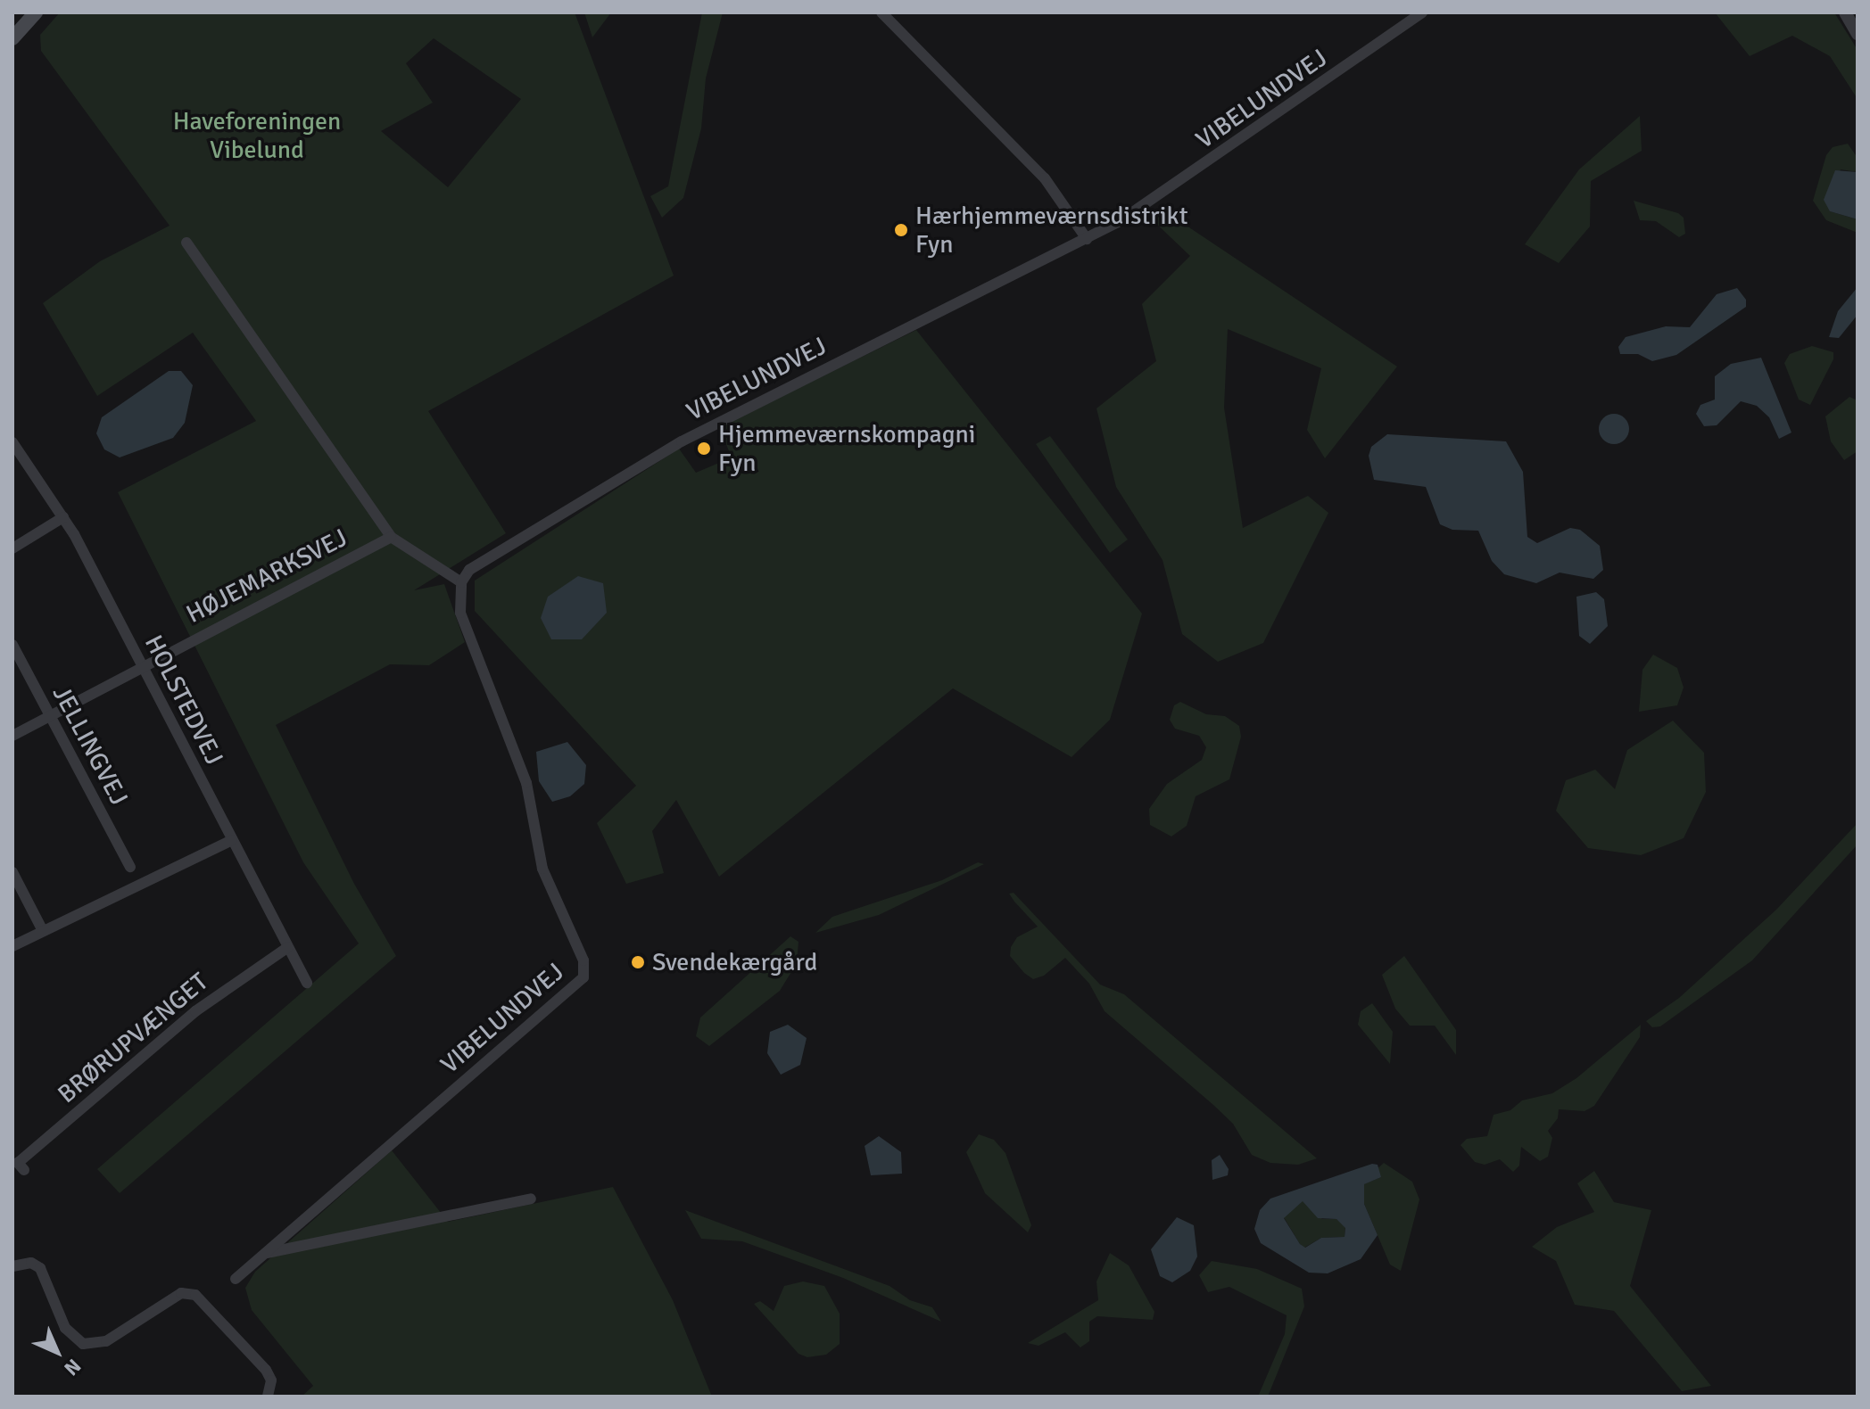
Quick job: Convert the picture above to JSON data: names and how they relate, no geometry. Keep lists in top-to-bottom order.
{
  "streets": {
    "street": [
      "VIBELUNDVEJ",
      "HØJEMARKSVEJ",
      "HOLSTEDVEJ",
      "JELLINGVEJ",
      "BRØRUPVÆNGET"
    ]
  },
  "crossings": [
    ["HØJEMARKSVEJ", "HOLSTEDVEJ"],
    ["HØJEMARKSVEJ", "JELLINGVEJ"],
    ["HOLSTEDVEJ", "BRØRUPVÆNGET"]
  ],
  "parks": ["Haveforeningen Vibelund"],
  "places": ["Hærhjemmeværnsdistrikt Fyn", "Hjemmeværnskompagni Fyn", "Svendekærgård"],
  "north": "bottom right"
}
